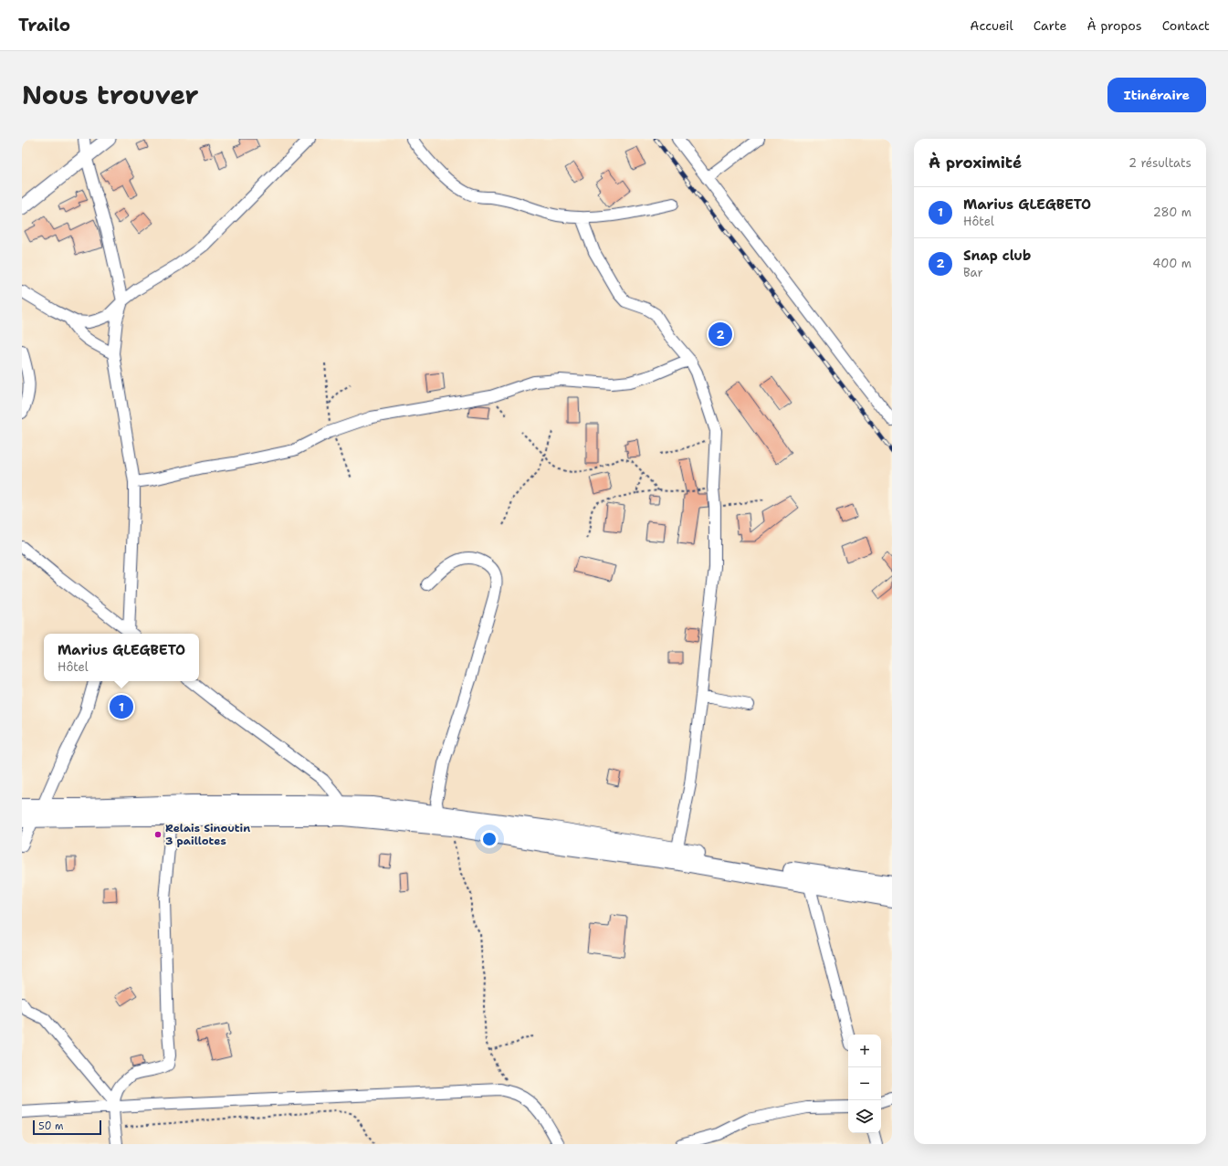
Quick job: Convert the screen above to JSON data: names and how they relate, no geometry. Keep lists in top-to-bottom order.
{
  "places": ["Relais Sinoutin 3 paillotes"],
  "scale_bar": "50 m",
  "page": {
    "header": "Trailo",
    "nav": [
      "Accueil",
      "Carte",
      "À propos",
      "Contact"
    ],
    "title": "Nous trouver",
    "buttons": "Itinéraire",
    "heading": ["À proximité", "2 résultats"],
    "list": [
      {
        "mark": "1",
        "name": "Marius GLEGBETO",
        "note": "Hôtel",
        "value": "280 m"
      },
      {
        "mark": "2",
        "name": "Snap club",
        "note": "Bar",
        "value": "400 m"
      }
    ],
    "pins": ["2", "1"],
    "popup": ["Marius GLEGBETO", "Hôtel"],
    "map_buttons": ["+", "−"],
    "scale": "50 m"
  }
}
